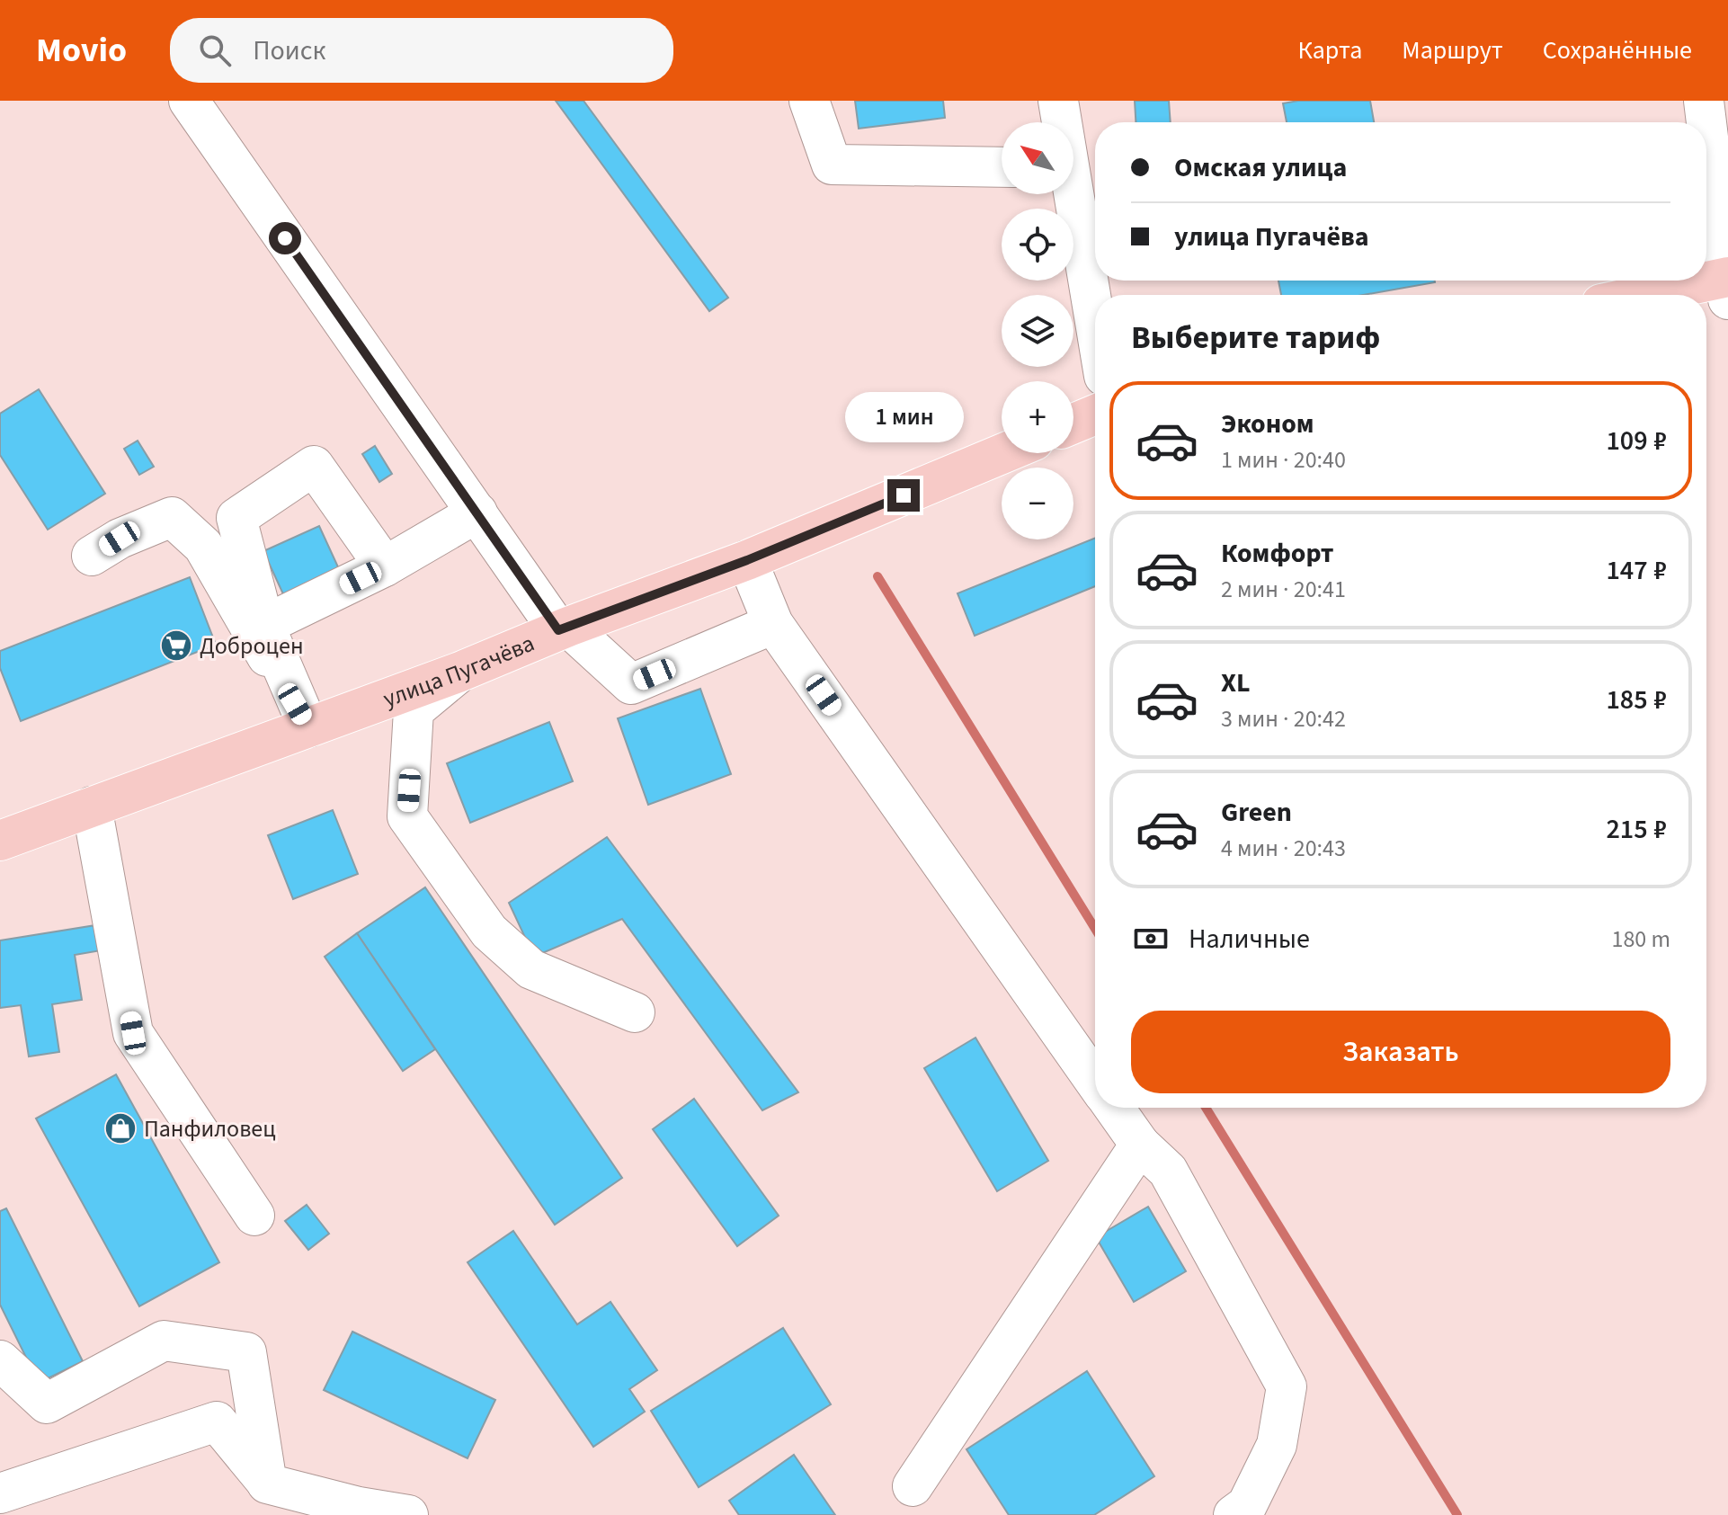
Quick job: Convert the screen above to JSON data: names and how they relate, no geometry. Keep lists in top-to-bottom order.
{
  "streets": {
    "main road": ["улица Пугачёва"]
  },
  "places": {
    "supermarket": ["Доброцен"],
    "shop": ["Панфиловец"]
  },
  "north": "top left",
  "page": {
    "header": "Movio",
    "search": "Поиск",
    "nav": ["Карта", "Маршрут", "Сохранённые"],
    "map_buttons": ["+", "−"],
    "banner": ["Омская улица", "улица Пугачёва"],
    "heading": "Выберите тариф",
    "list": [
      {
        "name": "Эконом",
        "note": "1 мин · 20:40",
        "value": "109 ₽"
      },
      {
        "name": "Комфорт",
        "note": "2 мин · 20:41",
        "value": "147 ₽"
      },
      {
        "name": "XL",
        "note": "3 мин · 20:42",
        "value": "185 ₽"
      },
      {
        "name": "Green",
        "note": "4 мин · 20:43",
        "value": "215 ₽"
      }
    ],
    "bubble": "1 мин",
    "pay": ["Наличные", "180 m"],
    "buttons": "Заказать"
  }
}
